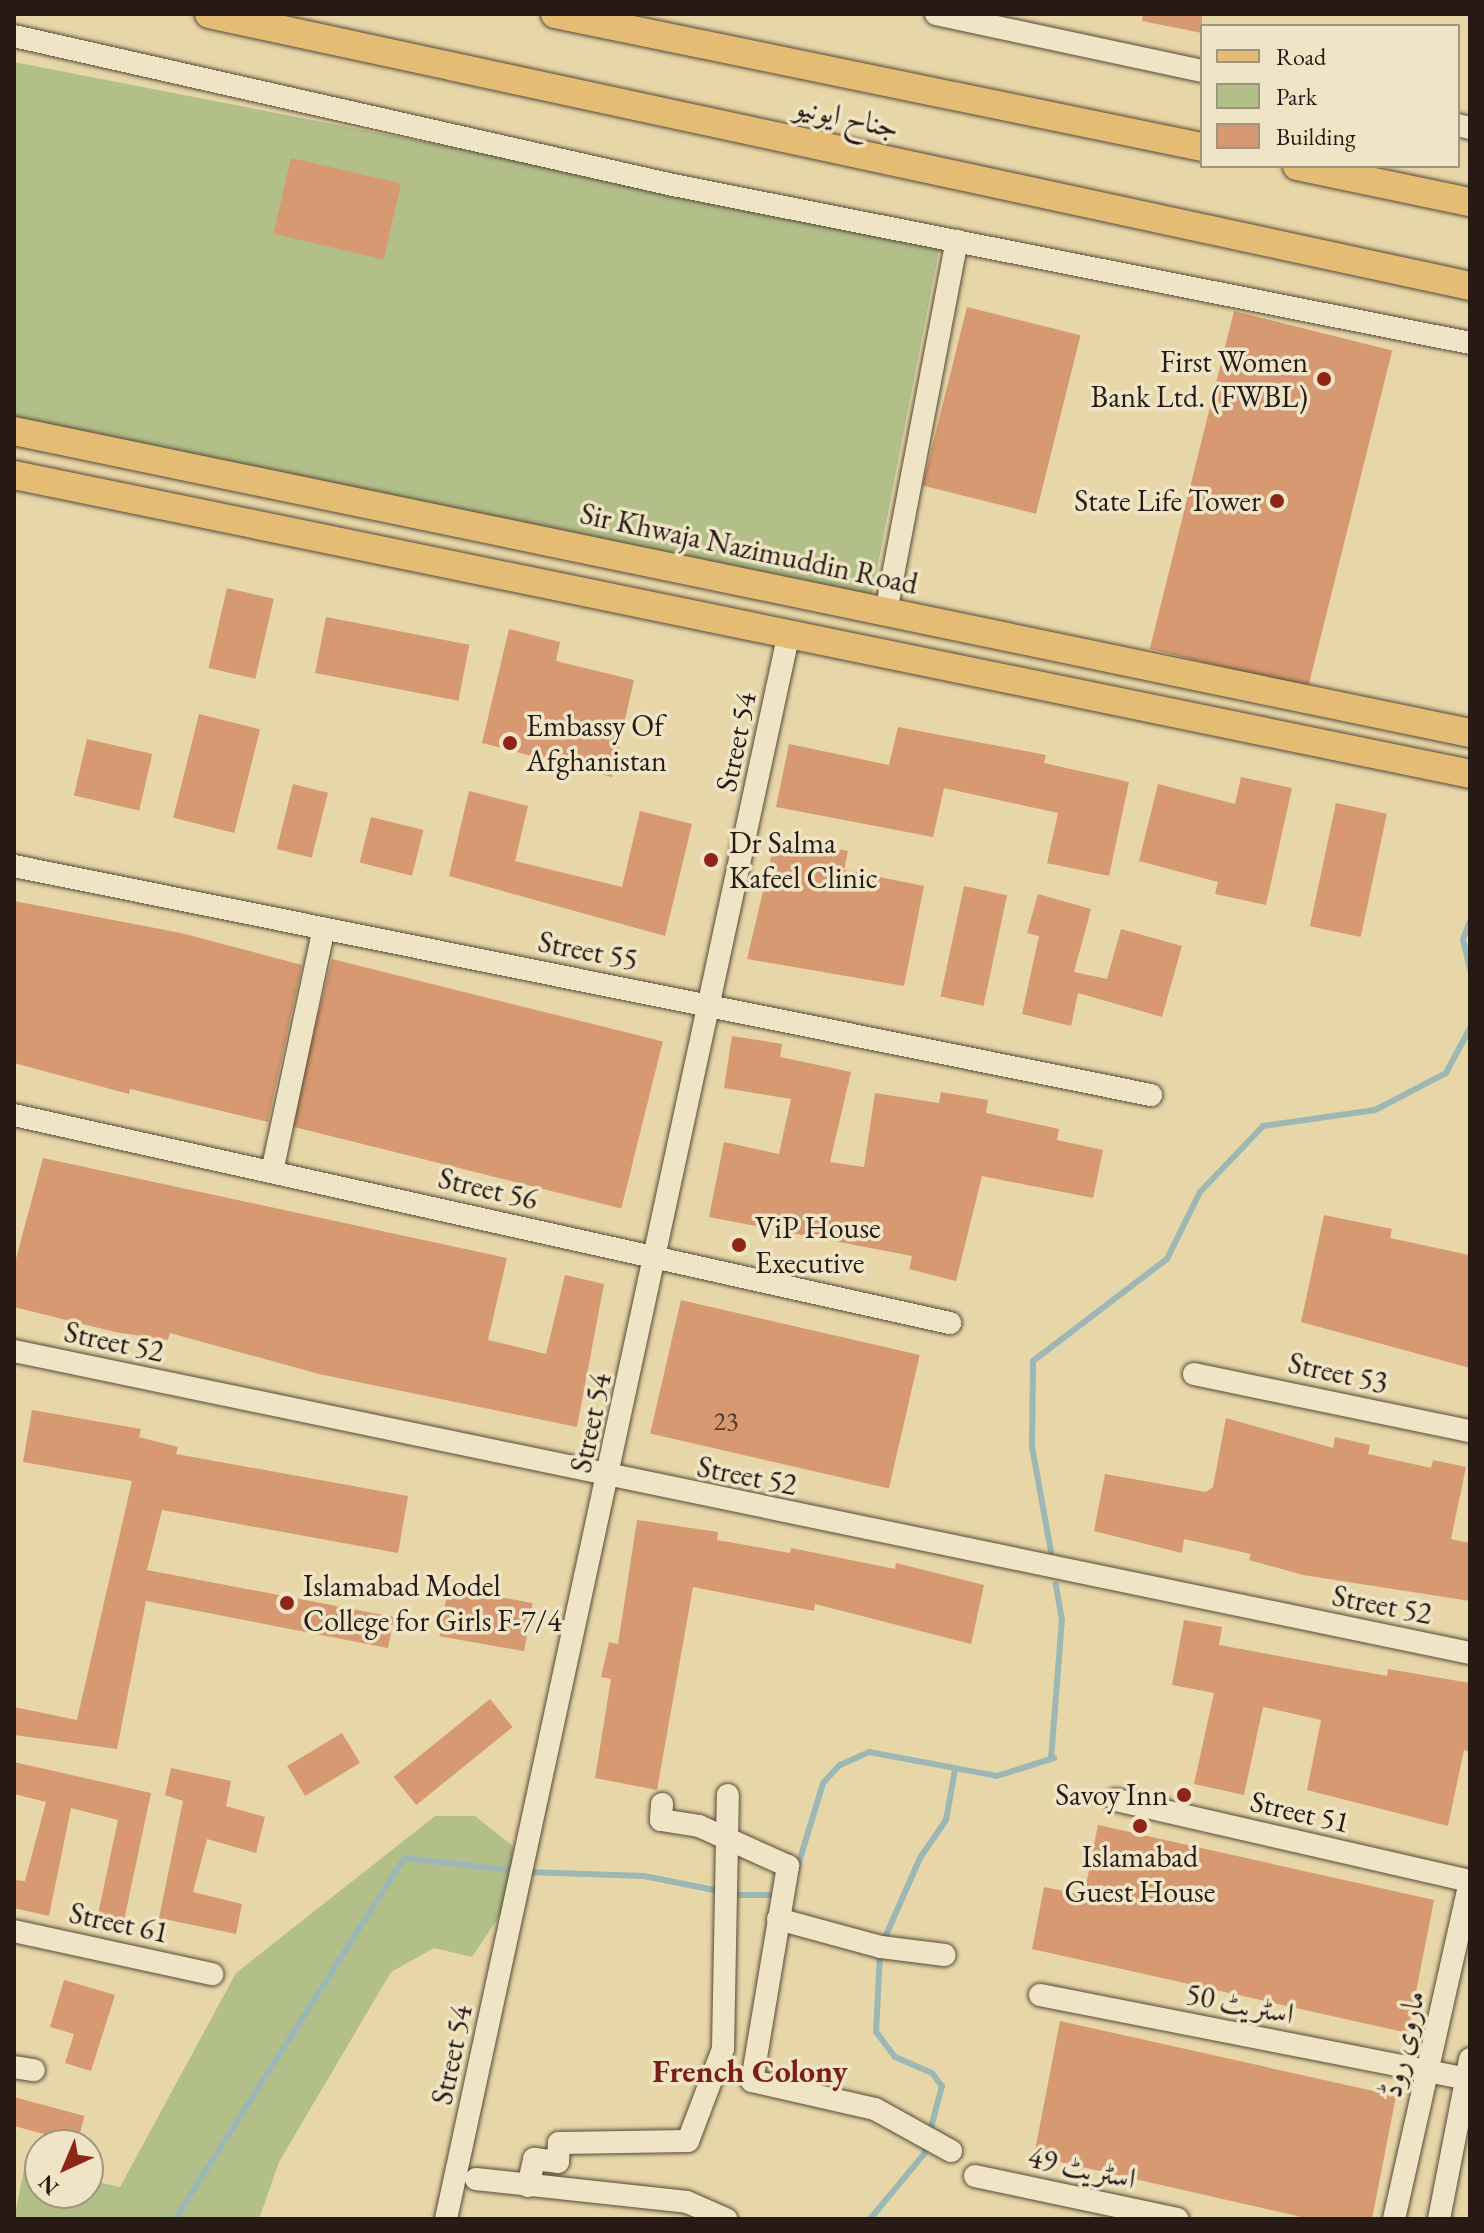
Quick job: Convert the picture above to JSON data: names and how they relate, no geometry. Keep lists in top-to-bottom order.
{
  "streets": {
    "main road": ["جناح ایونیو", "Sir Khwaja Nazimuddin Road"],
    "street": [
      "Street 54",
      "Street 55",
      "Street 56",
      "Street 52",
      "Street 53",
      "Street 51",
      "Street 61",
      "اسٹریٹ 50",
      "ماروی روڈ",
      "اسٹریٹ 49"
    ]
  },
  "crossings": [
    ["Street 54", "Street 55"],
    ["Street 54", "Street 56"],
    ["Street 54", "Street 52"],
    ["Street 51", "ماروی روڈ"],
    ["اسٹریٹ 50", "ماروی روڈ"]
  ],
  "districts": ["French Colony"],
  "places": [
    "First Women Bank Ltd. (FWBL)",
    "State Life Tower",
    "Embassy Of Afghanistan",
    "Dr Salma Kafeel Clinic",
    "ViP House Executive",
    "Islamabad Model College for Girls F-7/4",
    "Savoy Inn",
    "Islamabad Guest House"
  ],
  "house_numbers": ["23"],
  "legend": ["Road", "Park", "Building"],
  "north": "bottom left"
}
